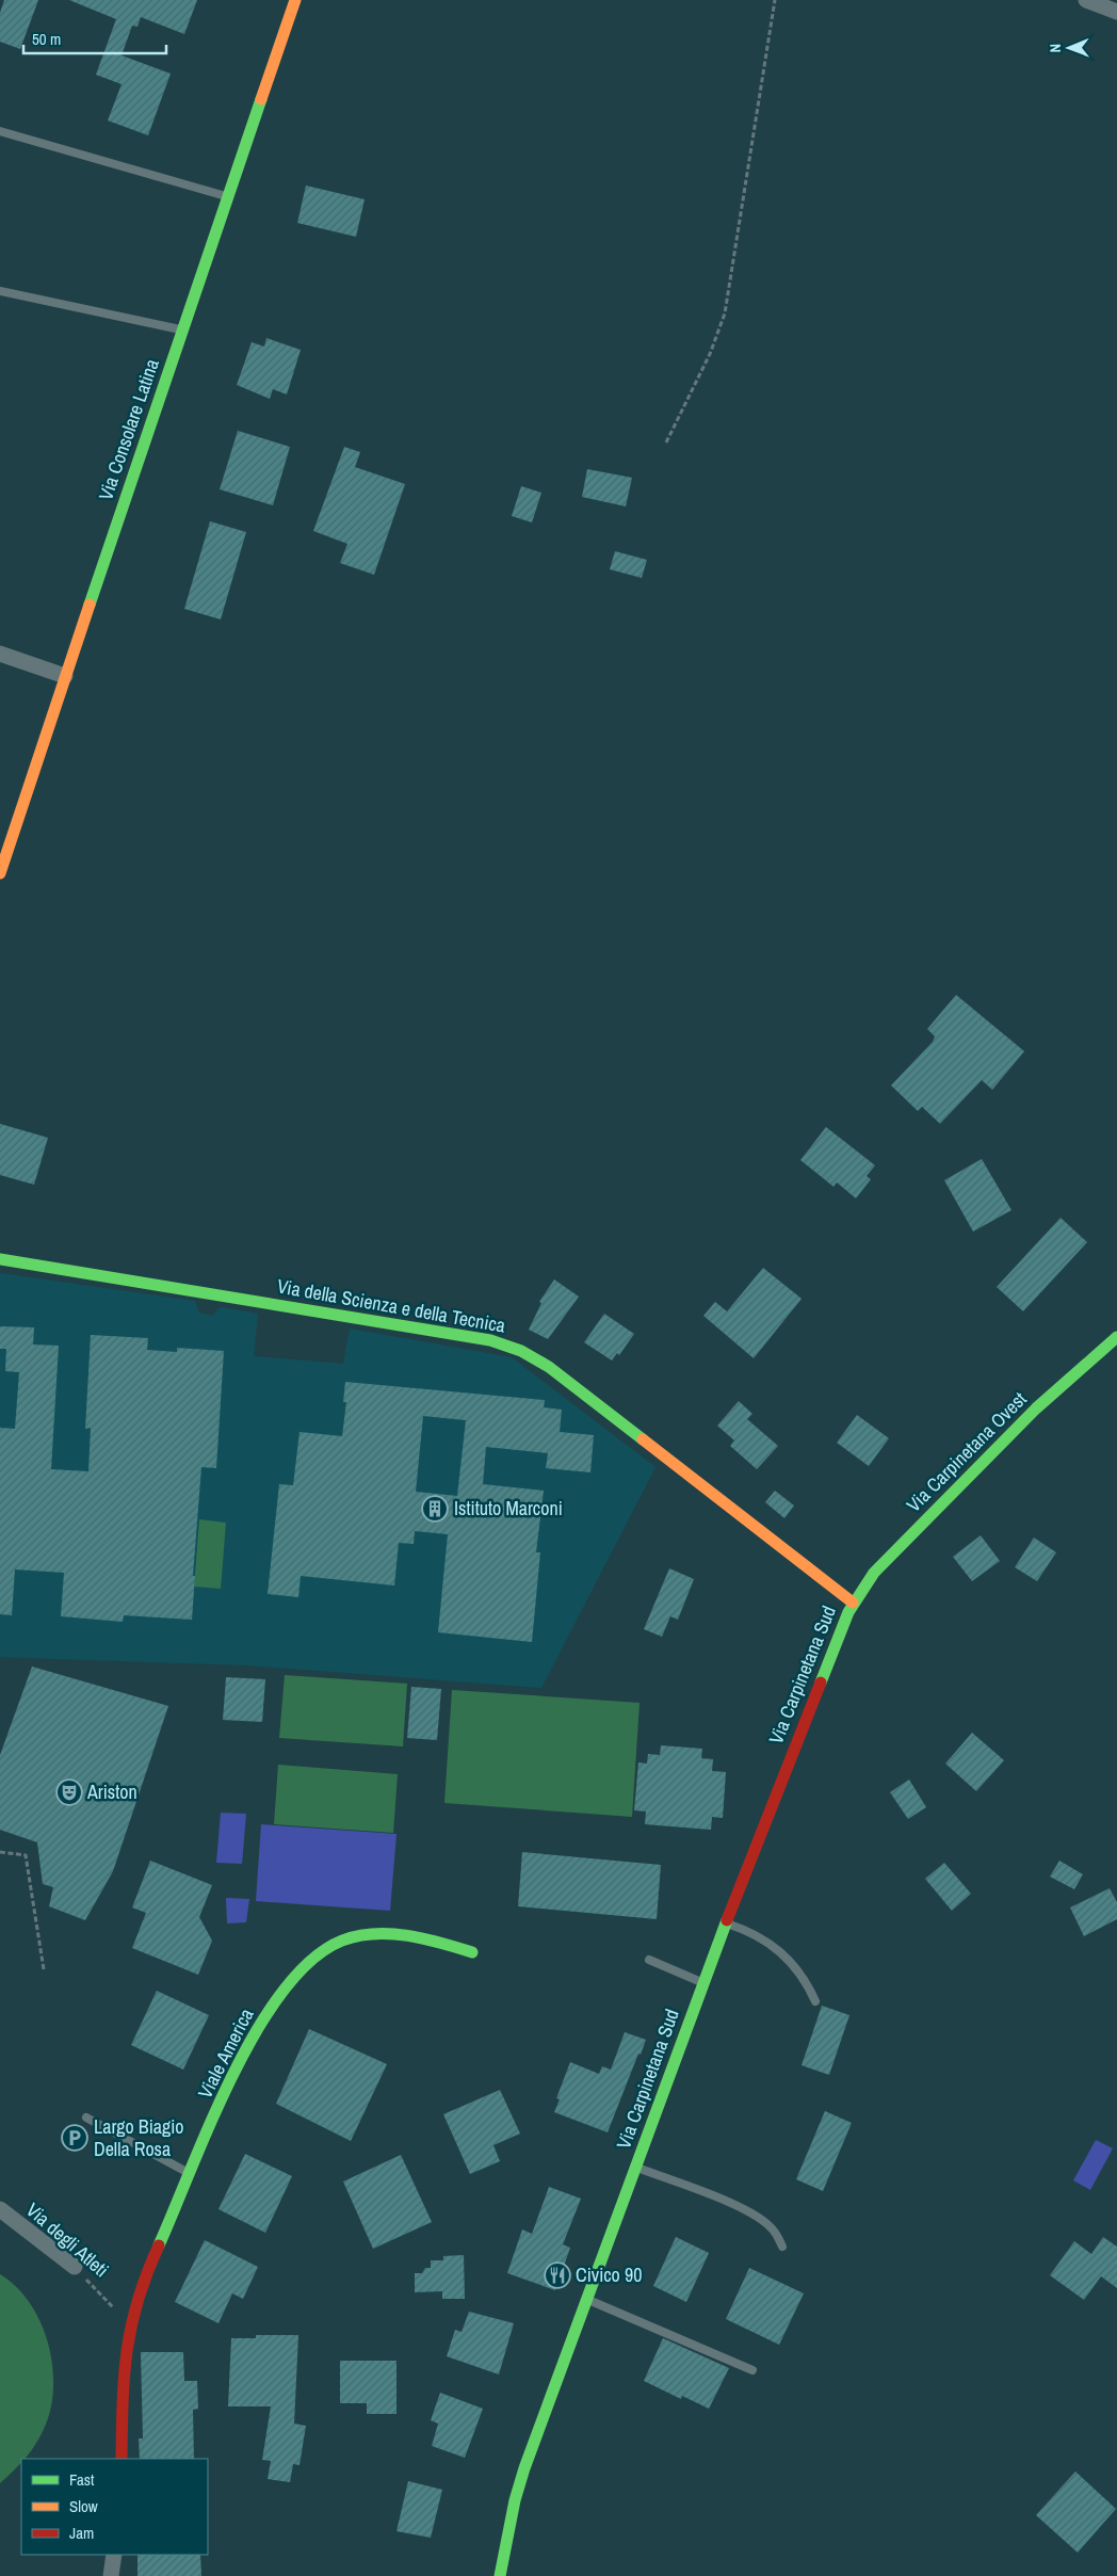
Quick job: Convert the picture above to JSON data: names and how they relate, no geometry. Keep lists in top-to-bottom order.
{
  "streets": {
    "street": [
      "Via Consolare Latina",
      "Via della Scienza e della Tecnica",
      "Via Carpinetana Ovest",
      "Via Carpinetana Sud",
      "Viale America",
      "Via degli Atleti"
    ]
  },
  "crossings": [
    ["Via della Scienza e della Tecnica", "Via Carpinetana Ovest"],
    ["Via della Scienza e della Tecnica", "Via Carpinetana Sud"],
    ["Via Carpinetana Ovest", "Via Carpinetana Sud"],
    ["Viale America", "Via degli Atleti"]
  ],
  "places": {
    "building": ["Istituto Marconi"],
    "theatre": ["Ariston"],
    "parking": ["Largo Biagio Della Rosa"],
    "restaurant": ["Civico 90"]
  },
  "legend": ["Fast", "Slow", "Jam"],
  "scale_bar": "50 m",
  "north": "left"
}
